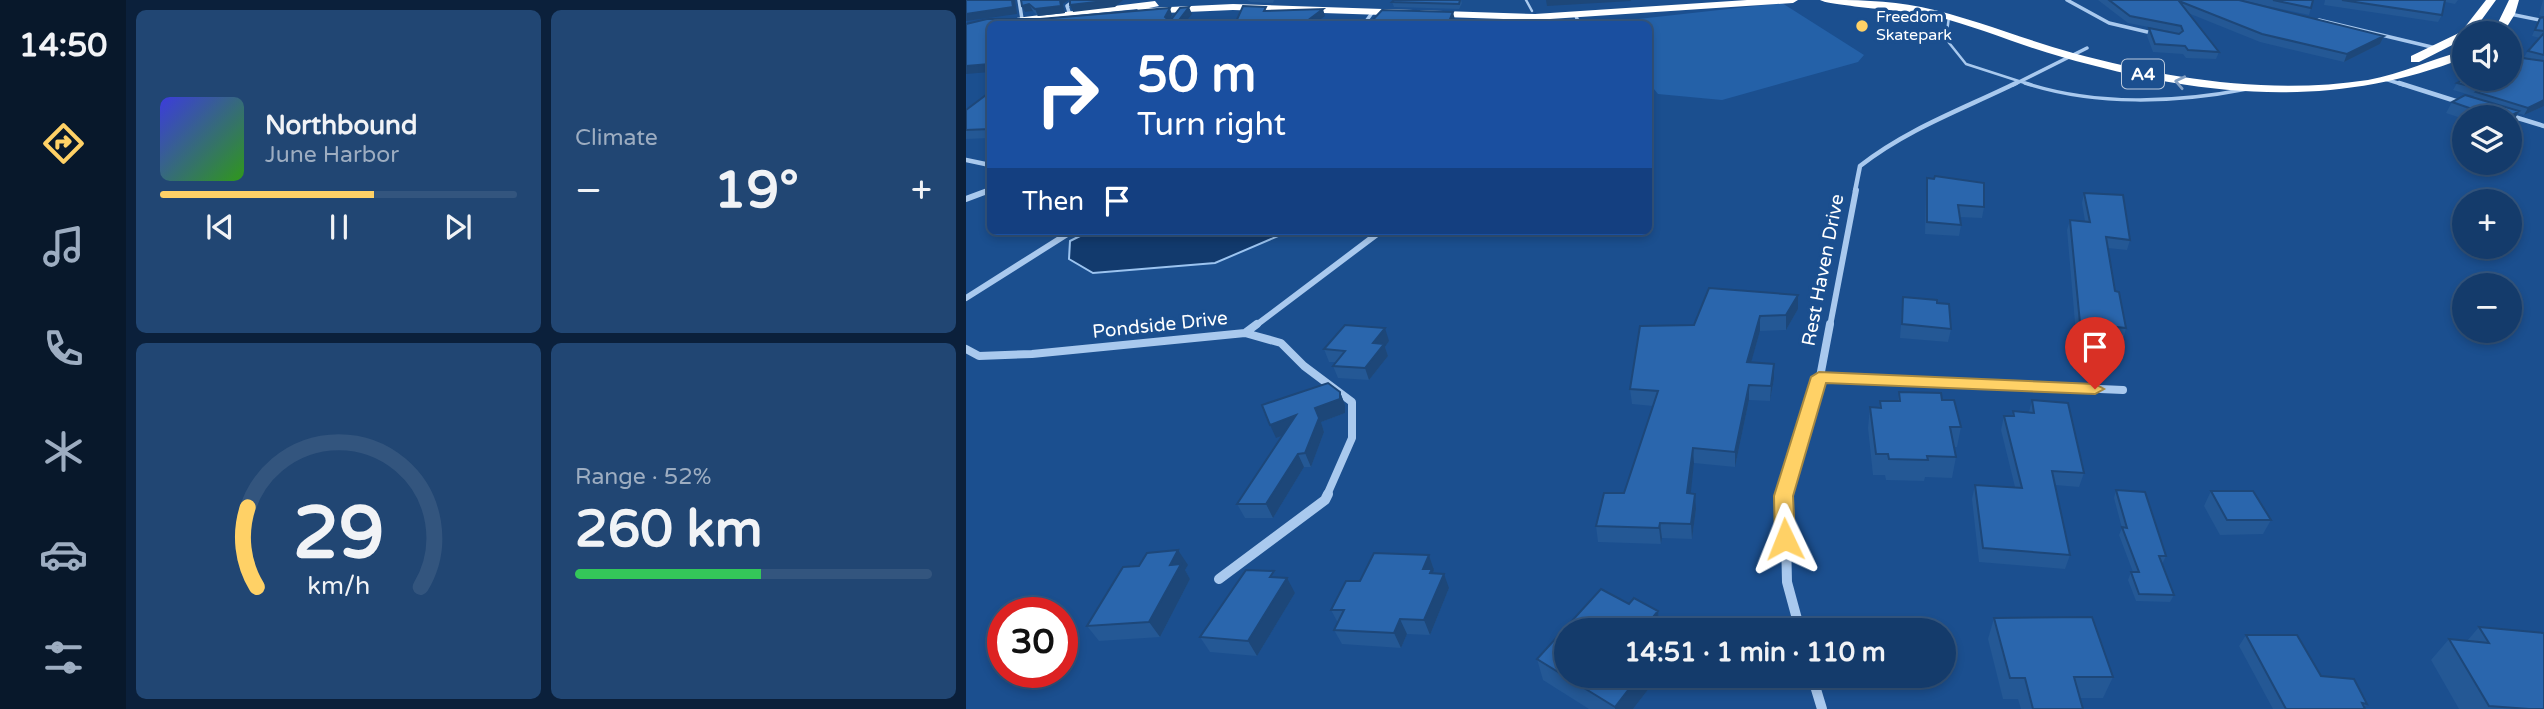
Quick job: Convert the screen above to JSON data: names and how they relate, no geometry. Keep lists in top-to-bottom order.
{
  "streets": {
    "highway": ["A4"],
    "street": ["Rest Haven Drive", "Pondside Drive"]
  },
  "crossings": [
    ["A4", "Rest Haven Drive"]
  ],
  "places": ["Freedom Skatepark"],
  "page": {
    "tabs": "14:50",
    "tile": [
      "Climate",
      ["Range · 52%", "260 km"]
    ],
    "map_buttons": ["+", "−"],
    "turn": ["50 m", "Turn right"],
    "song": ["Northbound", "June Harbor"],
    "heat": ["−", "19°", "+"],
    "then": "Then",
    "limit": "30",
    "trip": "14:51 · 1 min · 110 m",
    "gauge": ["29", "km/h"]
  }
}
